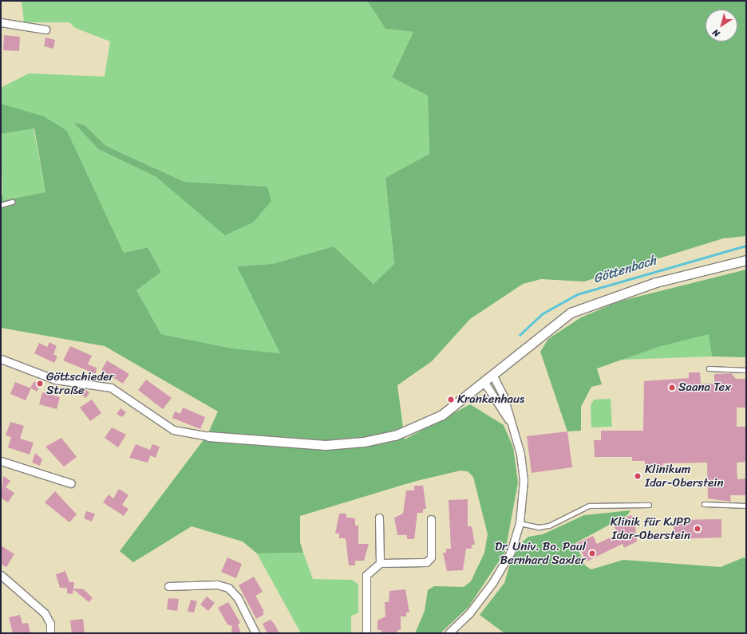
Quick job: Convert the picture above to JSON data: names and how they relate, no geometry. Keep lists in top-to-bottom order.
{
  "water": ["Göttenbach"],
  "places": [
    "Göttschieder Straße",
    "Saana Tex",
    "Krankenhaus",
    "Klinikum Idar-Oberstein",
    "Klinik für KJPP Idar-Oberstein",
    "Dr. Univ. Bo. Paul Bernhard Saxler"
  ],
  "north": "bottom left"
}
